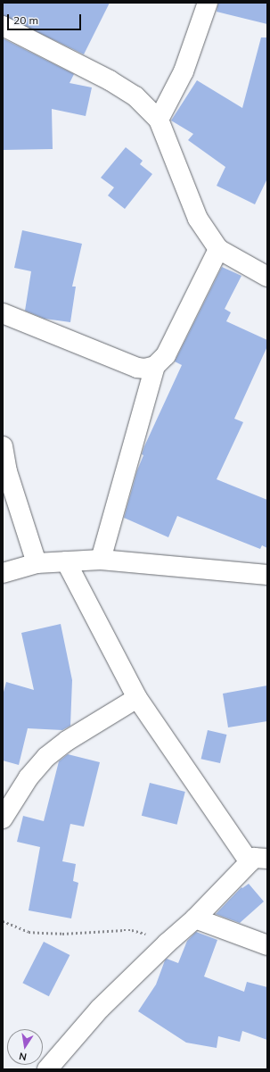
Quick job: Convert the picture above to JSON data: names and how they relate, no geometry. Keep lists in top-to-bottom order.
{
  "scale_bar": "20 m",
  "north": "bottom"
}
